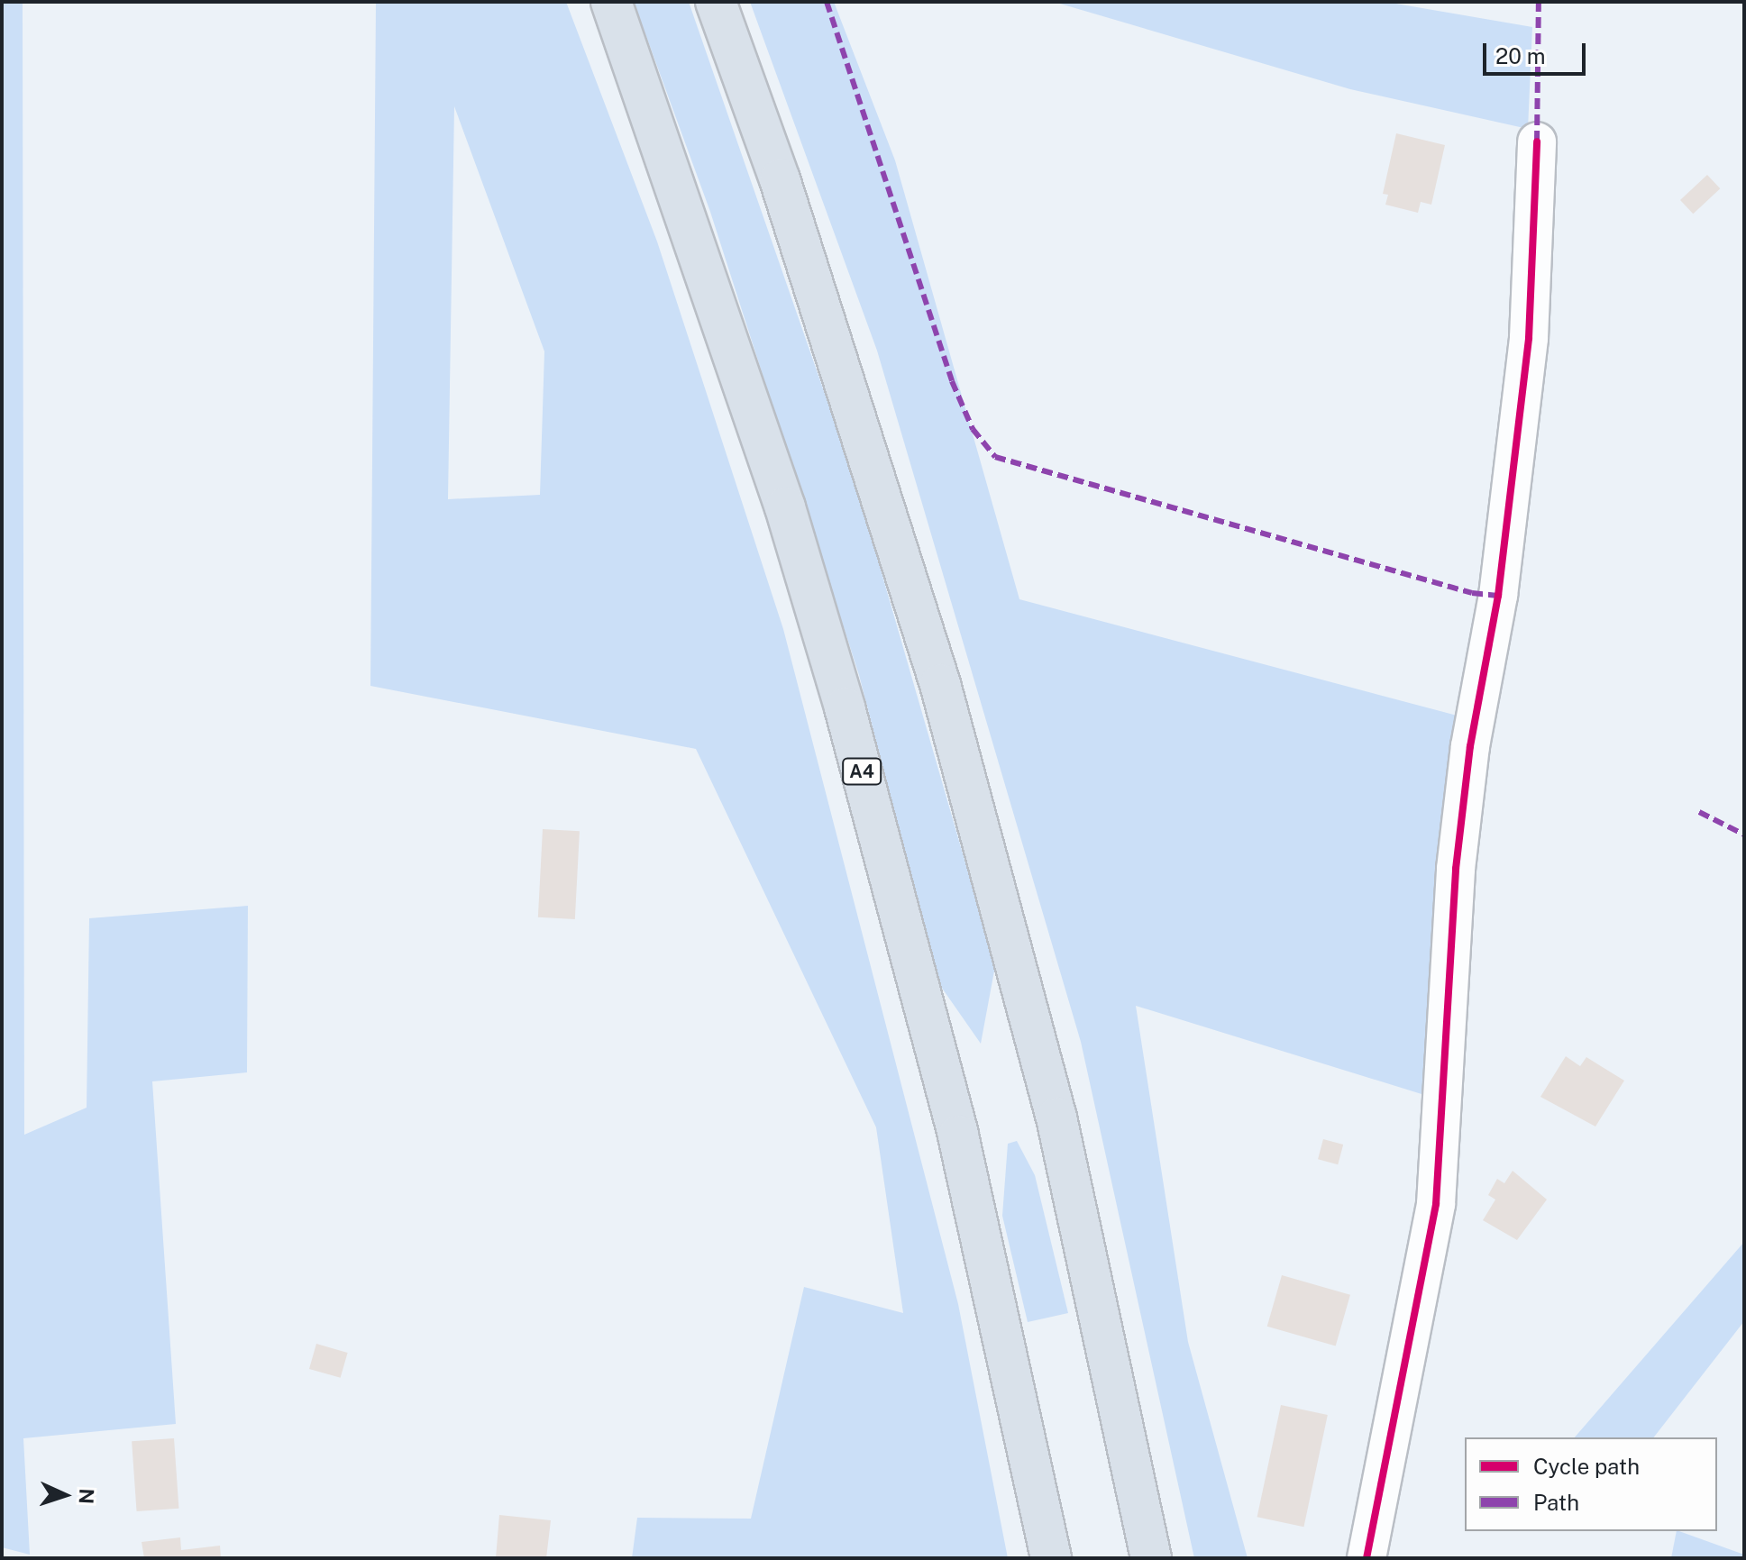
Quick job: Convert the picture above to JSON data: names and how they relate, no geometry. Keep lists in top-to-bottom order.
{
  "streets": {
    "highway": ["A4"]
  },
  "legend": ["Cycle path", "Path"],
  "scale_bar": "20 m",
  "north": "right"
}
